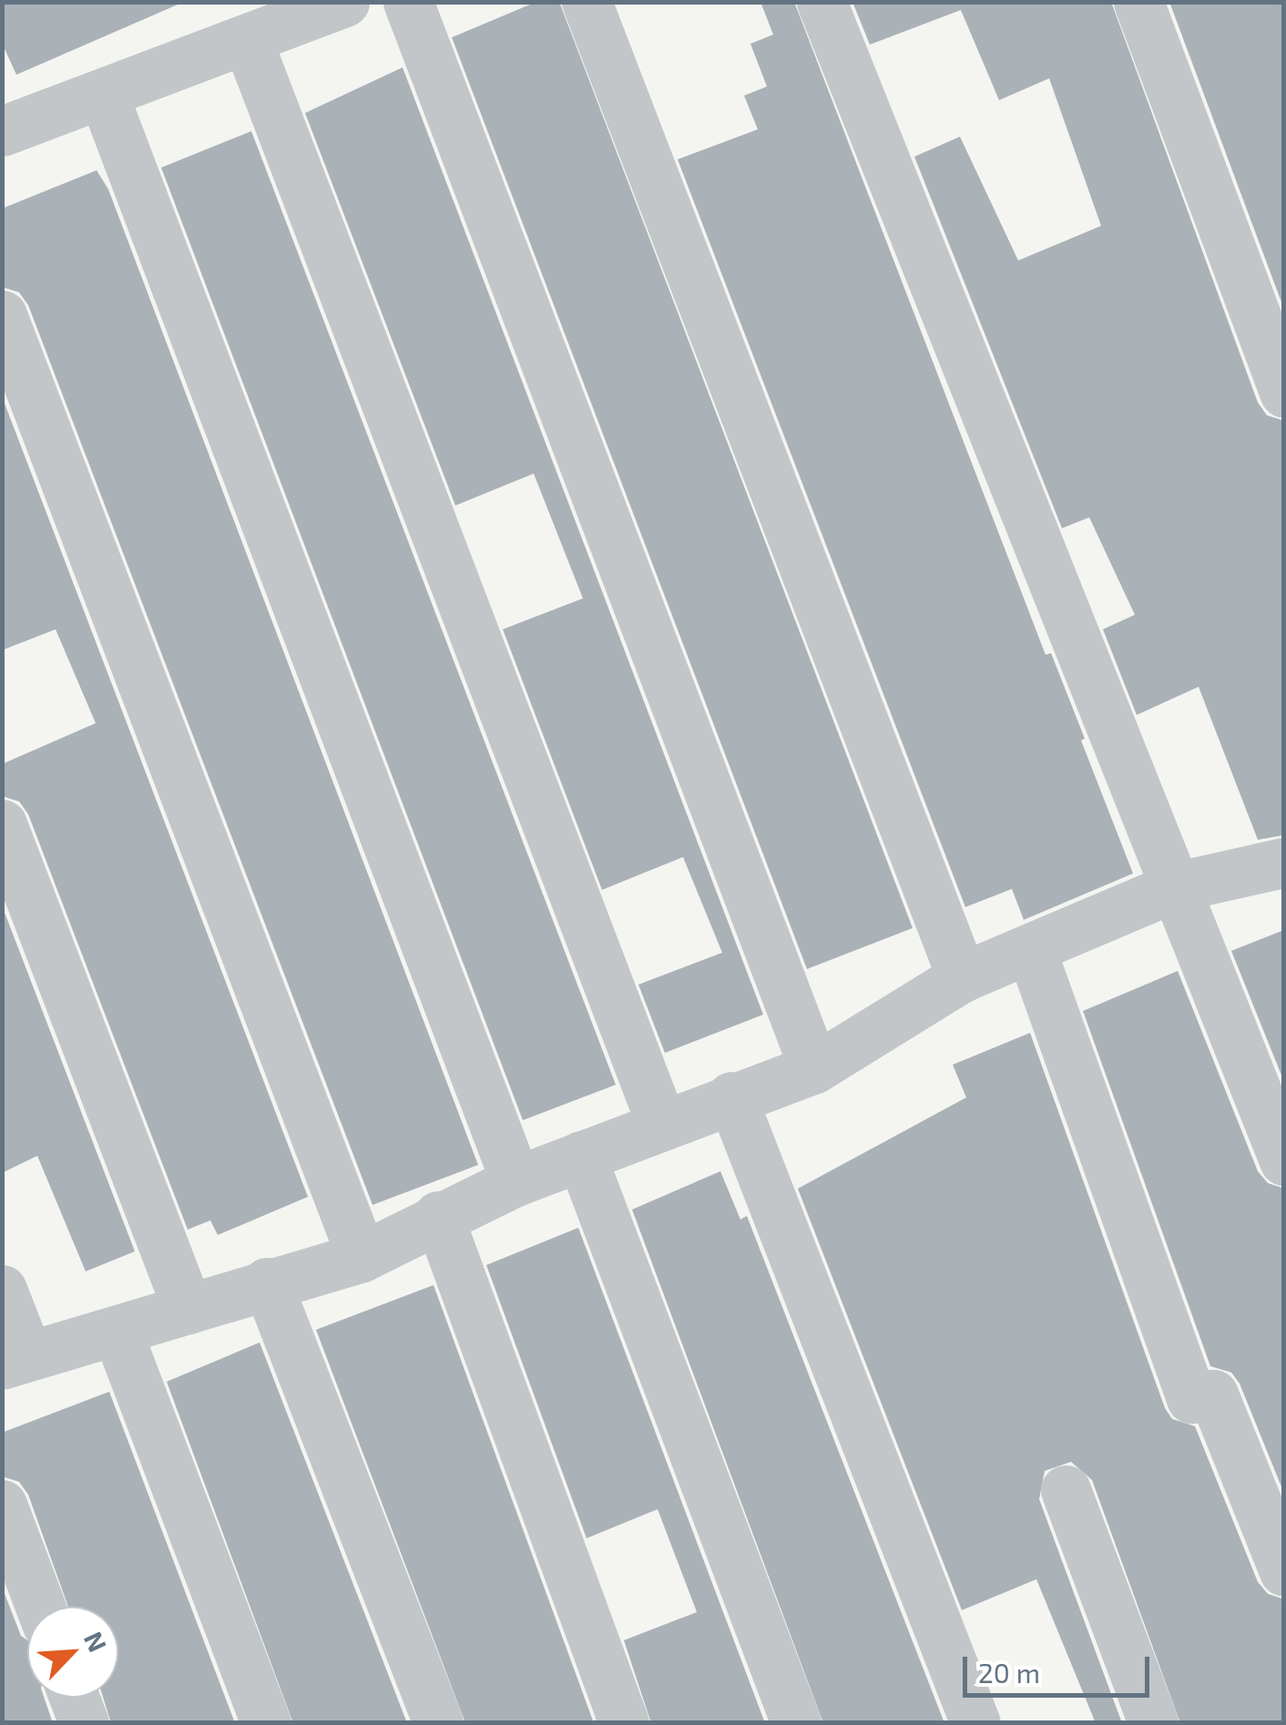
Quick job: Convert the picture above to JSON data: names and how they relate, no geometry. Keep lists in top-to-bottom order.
{
  "scale_bar": "20 m",
  "north": "top right"
}
